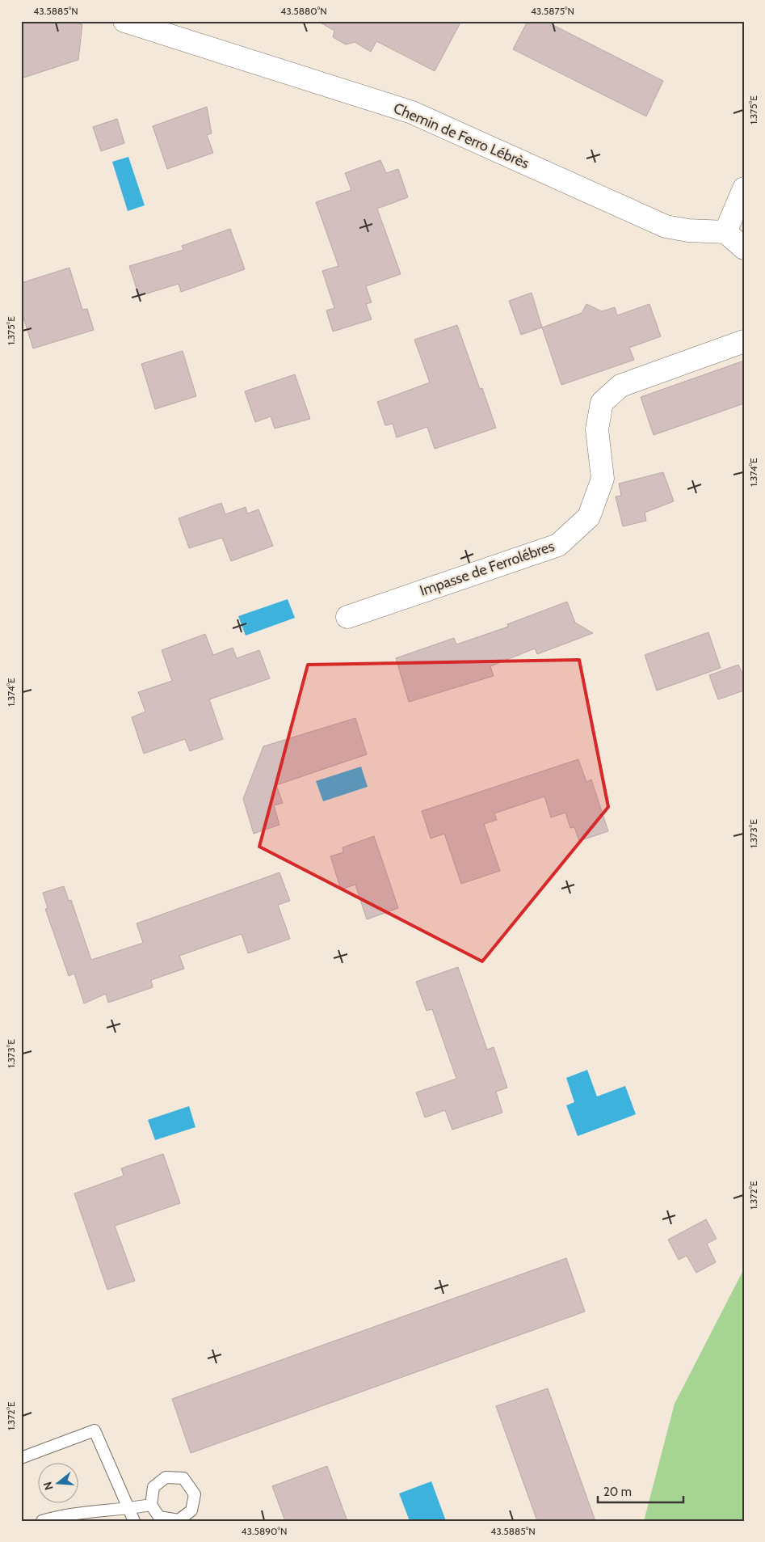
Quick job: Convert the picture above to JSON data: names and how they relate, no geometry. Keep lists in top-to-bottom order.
{
  "streets": {
    "street": ["Chemin de Ferro Lébrès", "Impasse de Ferrolébres"]
  },
  "scale_bar": "20 m",
  "north": "left",
  "coordinates": [
    "43.5885°N",
    "43.5880°N",
    "43.5875°N",
    "1.375°E",
    "1.374°E",
    "1.373°E",
    "1.372°E",
    "43.5890°N"
  ]
}
